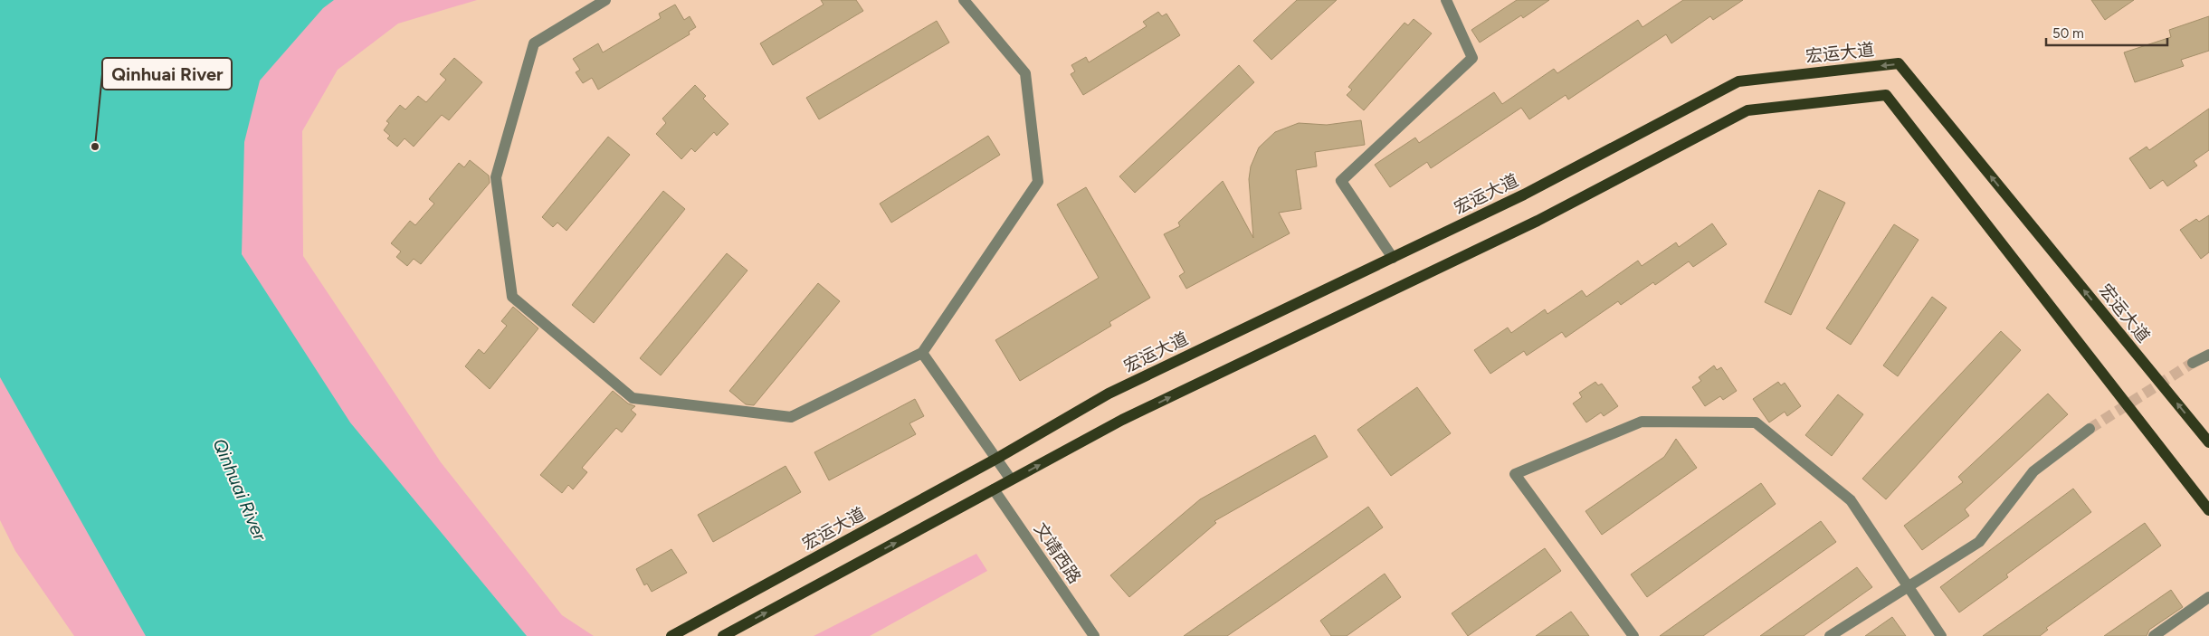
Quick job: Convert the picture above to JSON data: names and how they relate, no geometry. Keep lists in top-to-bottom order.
{
  "streets": {
    "main road": ["宏运大道"],
    "street": ["文靖西路"]
  },
  "one_way": ["宏运大道"],
  "water": ["Qinhuai River"],
  "places": ["Qinhuai River"],
  "scale_bar": "50 m"
}
